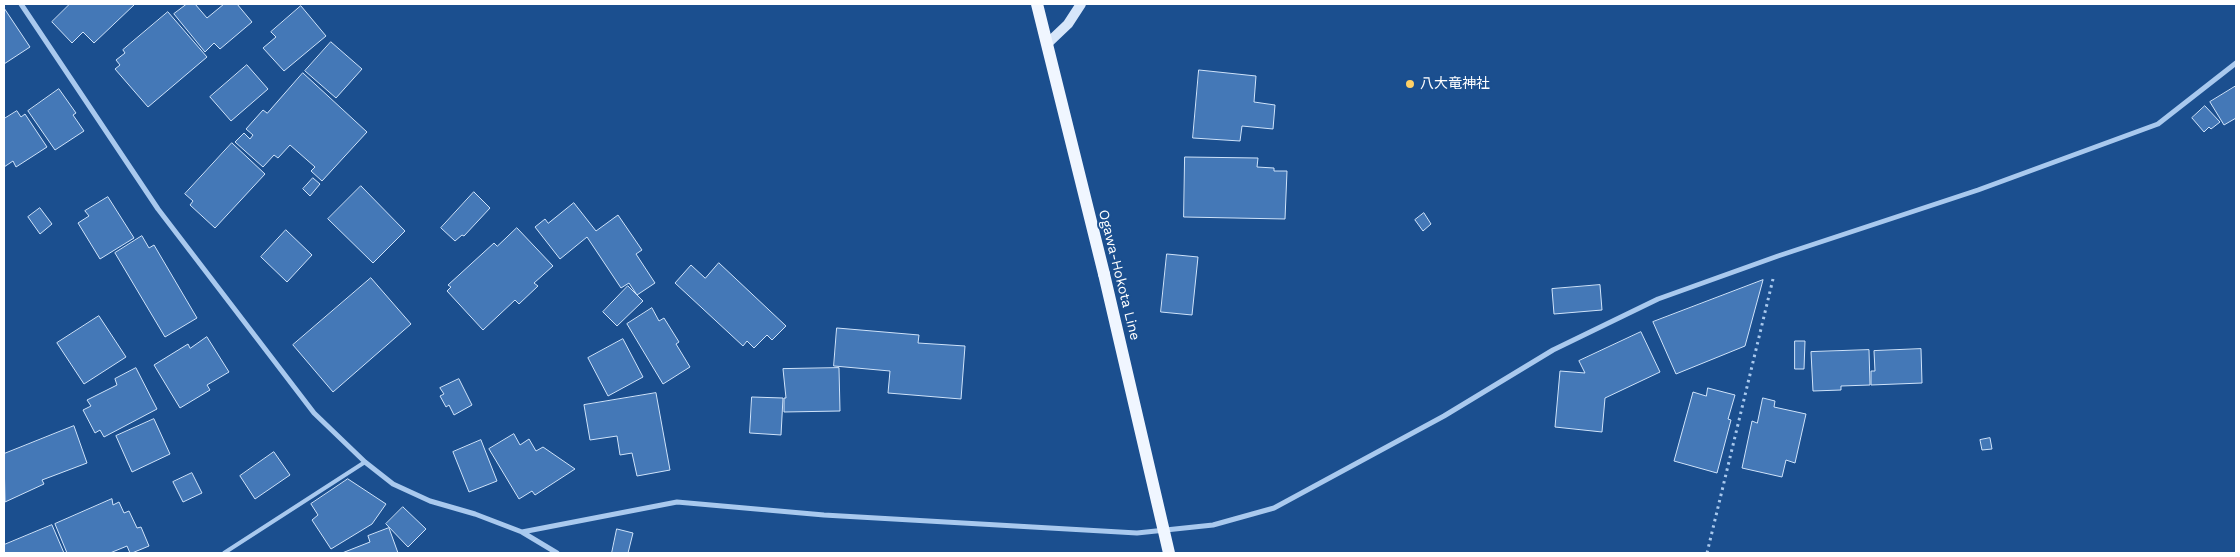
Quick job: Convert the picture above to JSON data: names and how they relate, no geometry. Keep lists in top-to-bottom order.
{
  "streets": {
    "main road": ["Ogawa-Hokota Line"]
  },
  "places": ["八大竜神社"]
}
